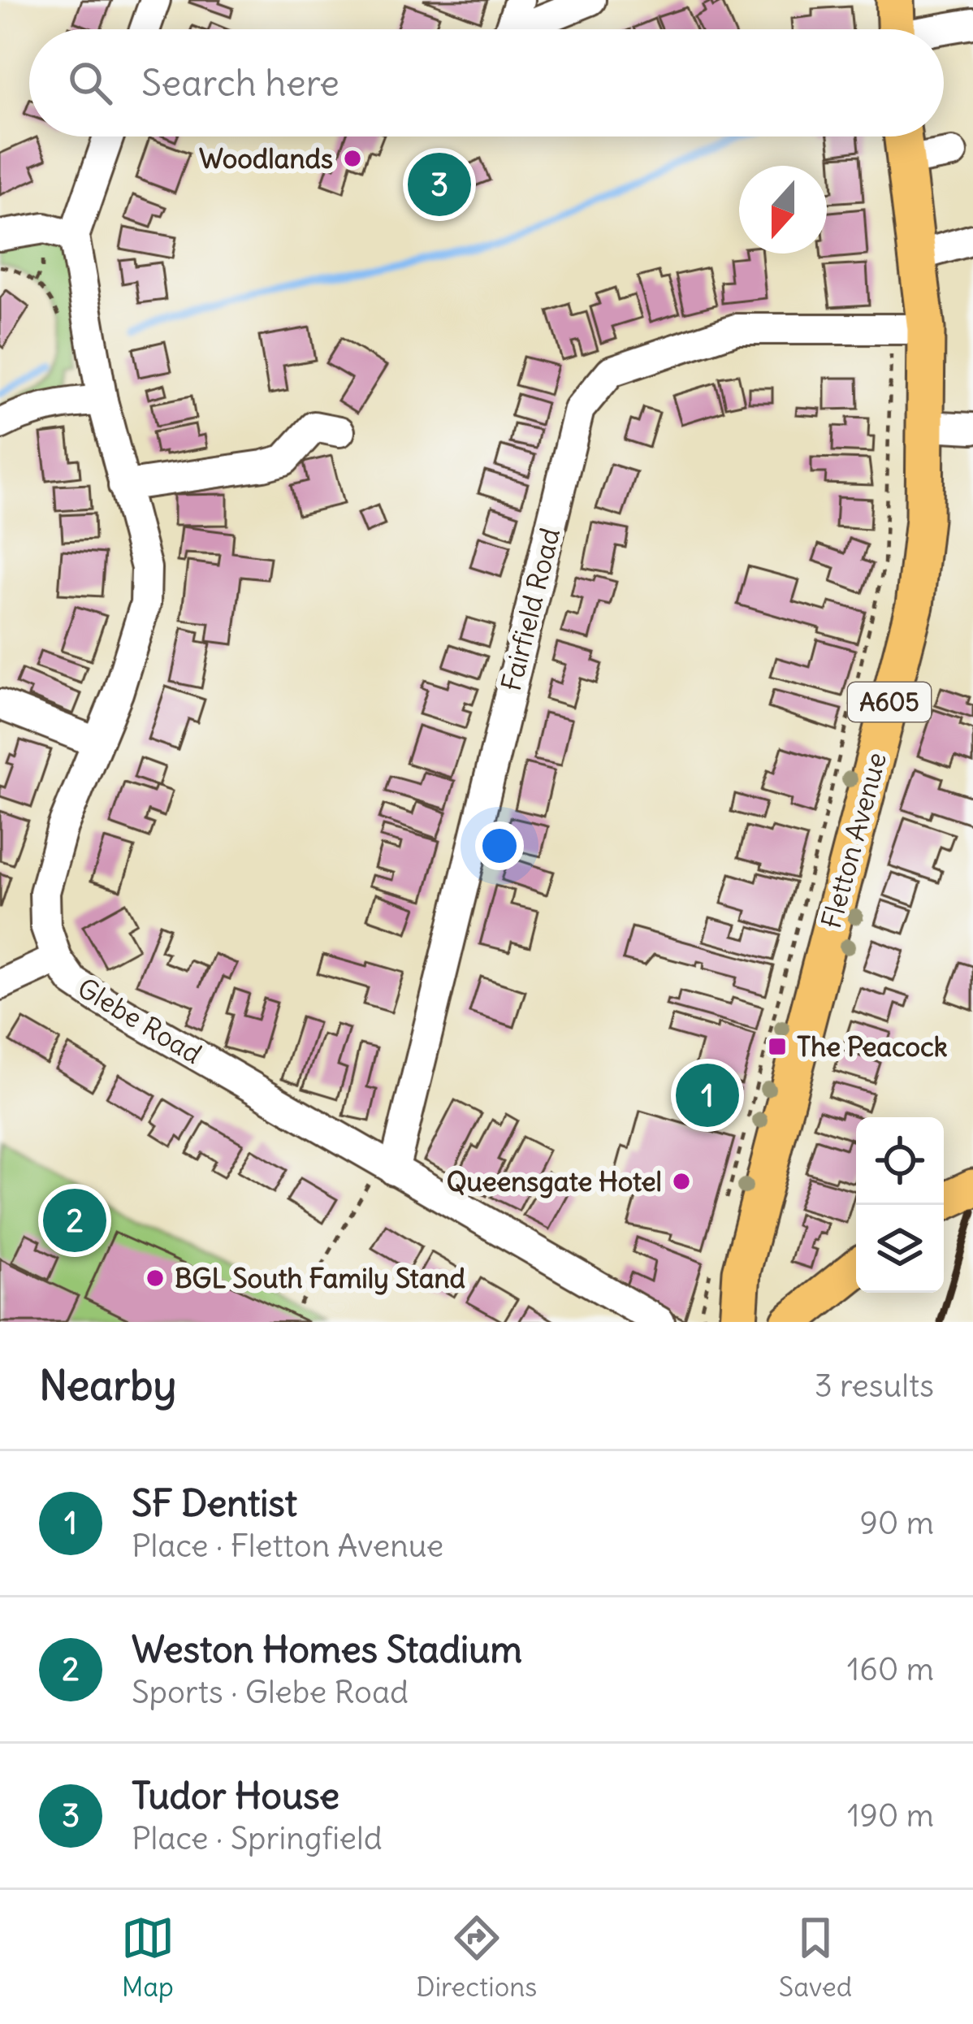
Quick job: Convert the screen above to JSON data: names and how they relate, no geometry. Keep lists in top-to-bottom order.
{
  "streets": {
    "main road": ["A605", "Fletton Avenue"],
    "street": ["Fairfield Road", "Glebe Road"]
  },
  "crossings": [
    ["Fairfield Road", "Fletton Avenue"],
    ["Fairfield Road", "Glebe Road"]
  ],
  "places": {
    "other": ["Woodlands", "Queensgate Hotel", "BGL South Family Stand"],
    "transit": ["The Peacock"]
  },
  "north": "bottom",
  "page": {
    "search": "Search here",
    "pins": ["3", "1", "2"],
    "heading": ["Nearby", "3 results"],
    "list": [
      {
        "mark": "1",
        "name": "SF Dentist",
        "note": "Place · Fletton Avenue",
        "value": "90 m"
      },
      {
        "mark": "2",
        "name": "Weston Homes Stadium",
        "note": "Sports · Glebe Road",
        "value": "160 m"
      },
      {
        "mark": "3",
        "name": "Tudor House",
        "note": "Place · Springfield",
        "value": "190 m"
      }
    ],
    "nav": ["Map", "Directions", "Saved"]
  }
}
